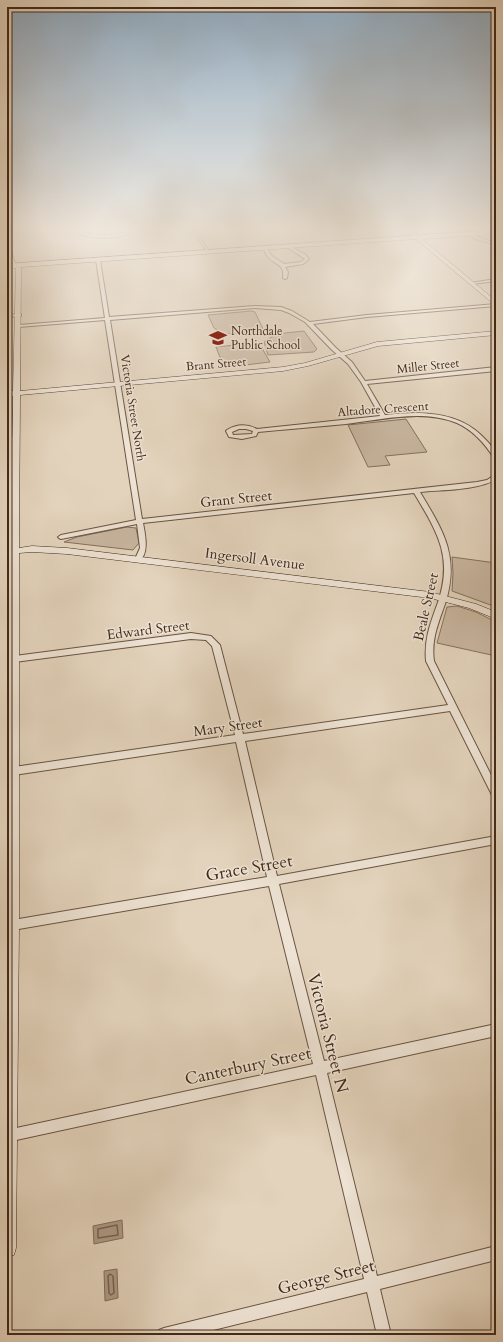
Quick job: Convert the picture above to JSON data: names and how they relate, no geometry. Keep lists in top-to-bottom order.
{
  "streets": {
    "main road": ["Brant Street", "Ingersoll Avenue"],
    "street": [
      "Miller Street",
      "Victoria Street North",
      "Altadore Crescent",
      "Grant Street",
      "Beale Street",
      "Edward Street",
      "Mary Street",
      "Grace Street",
      "Victoria Street N",
      "Canterbury Street",
      "George Street"
    ]
  },
  "crossings": [
    ["Brant Street", "Victoria Street North"],
    ["Victoria Street North", "Grant Street"],
    ["Victoria Street North", "Ingersoll Avenue"],
    ["Grant Street", "Beale Street"],
    ["Ingersoll Avenue", "Beale Street"],
    ["Beale Street", "Mary Street"],
    ["Edward Street", "Mary Street"],
    ["Edward Street", "Victoria Street N"],
    ["Mary Street", "Victoria Street N"],
    ["Grace Street", "Victoria Street N"],
    ["Victoria Street N", "Canterbury Street"],
    ["Victoria Street N", "George Street"]
  ],
  "places": {
    "school or university": ["Northdale Public School"]
  }
}
